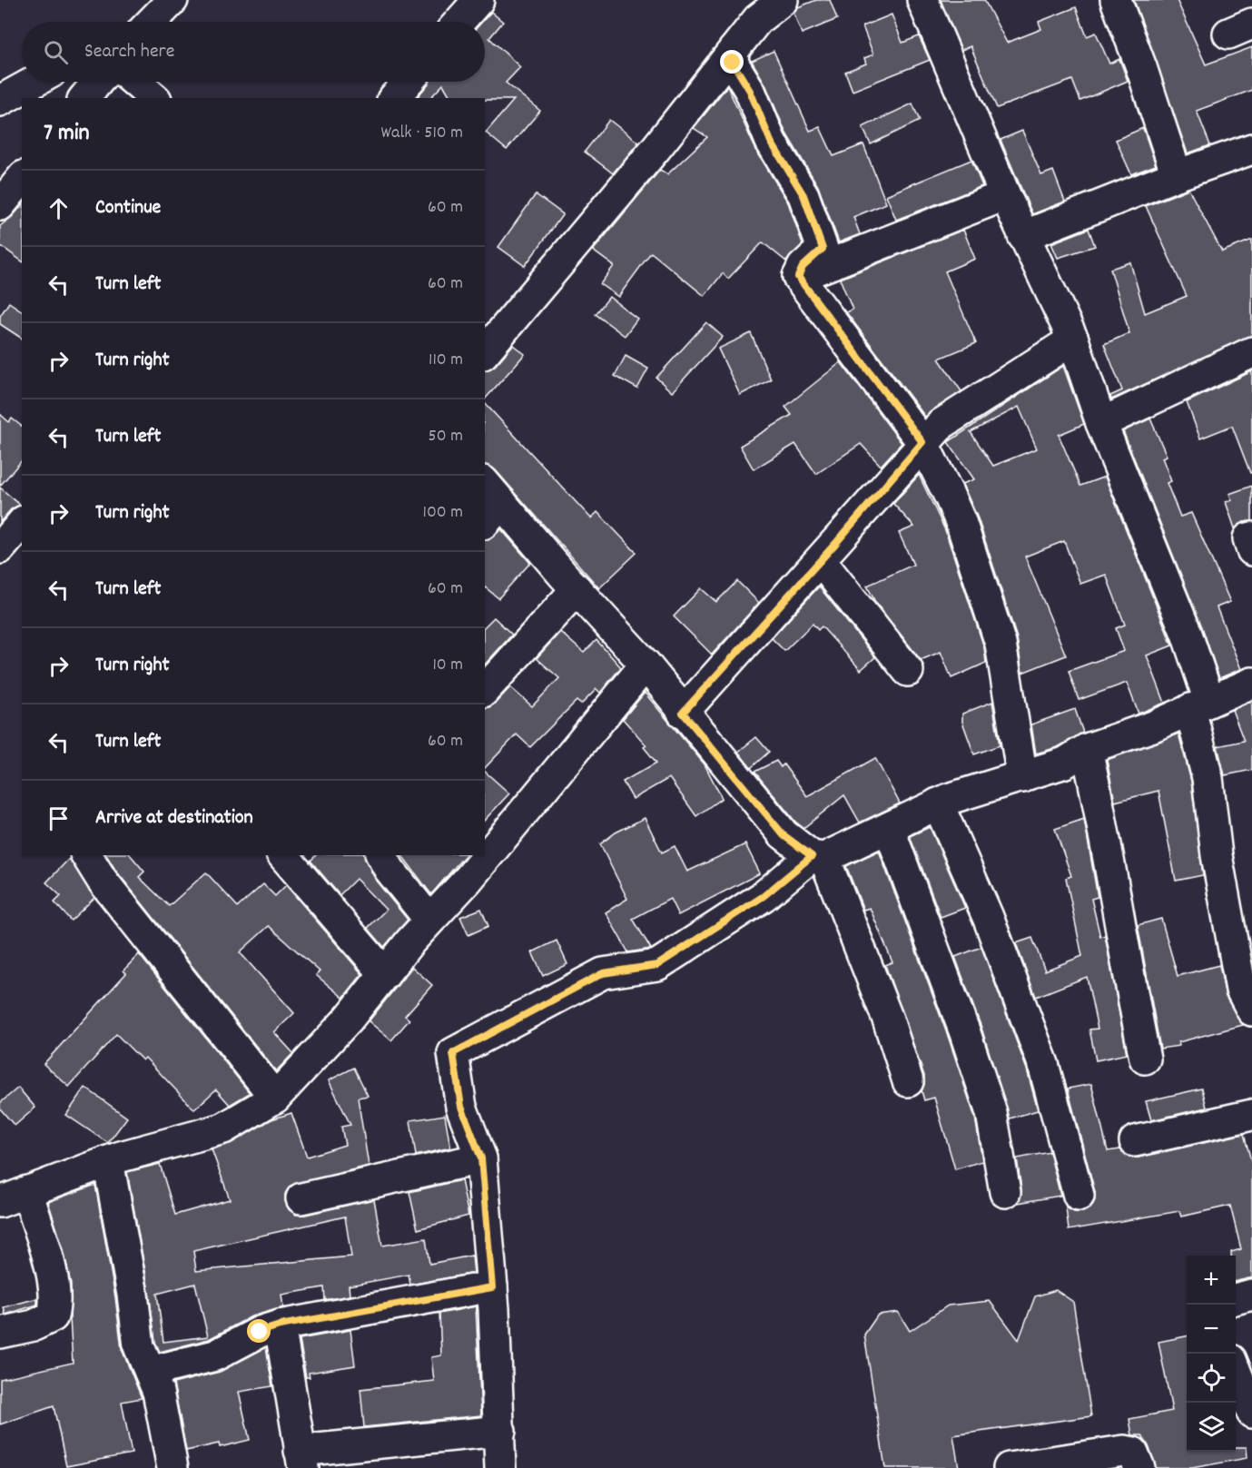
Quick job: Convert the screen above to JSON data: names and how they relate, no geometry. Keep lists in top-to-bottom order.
{
  "page": {
    "search": "Search here",
    "heading": ["7 min", "Walk · 510 m"],
    "list": [
      ["Continue", "60 m"],
      ["Turn left", "60 m"],
      ["Turn right", "110 m"],
      ["Turn left", "50 m"],
      ["Turn right", "100 m"],
      ["Turn left", "60 m"],
      ["Turn right", "10 m"],
      ["Turn left", "60 m"],
      "Arrive at destination"
    ],
    "map_buttons": ["+", "−"]
  }
}
